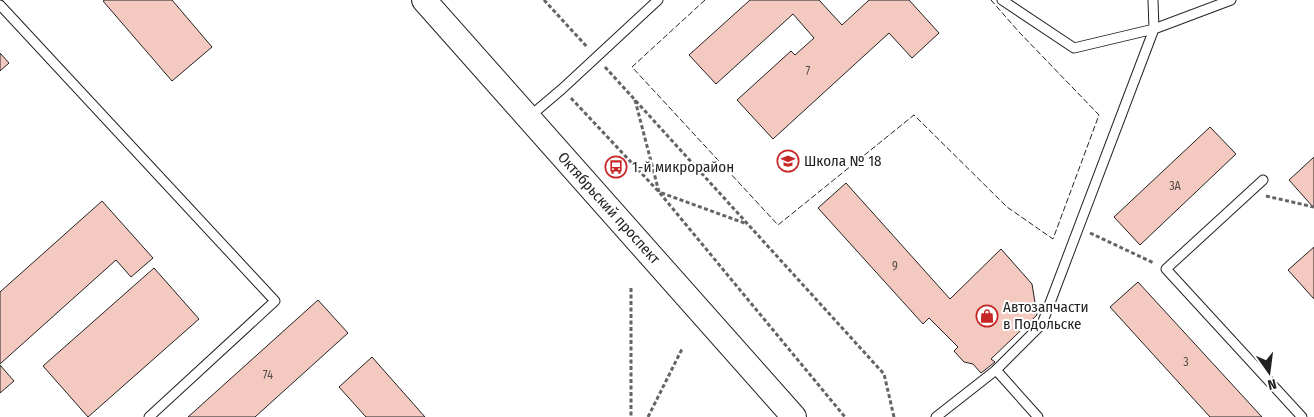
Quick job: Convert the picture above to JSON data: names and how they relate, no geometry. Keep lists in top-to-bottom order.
{
  "streets": {
    "main road": ["Октябрьский проспект"]
  },
  "places": {
    "school or university": ["Школа № 18"],
    "bus stop": ["1-й микрорайон"],
    "shop": ["Автозапчасти в Подольске"]
  },
  "house_numbers": [
    "7",
    "3А",
    "9",
    "3",
    "74"
  ],
  "north": "bottom"
}
